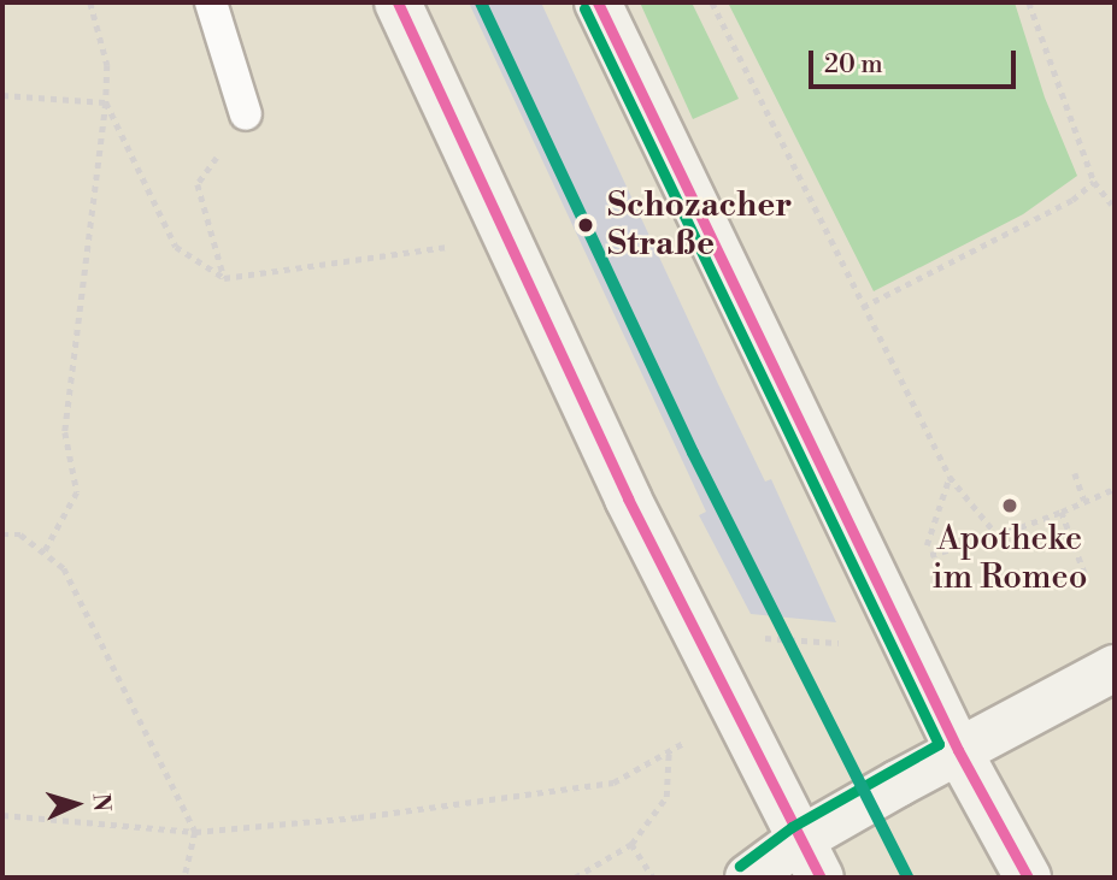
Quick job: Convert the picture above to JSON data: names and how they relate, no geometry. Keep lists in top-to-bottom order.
{
  "places": ["Schozacher Straße", "Apotheke im Romeo"],
  "scale_bar": "20 m",
  "north": "right"
}
